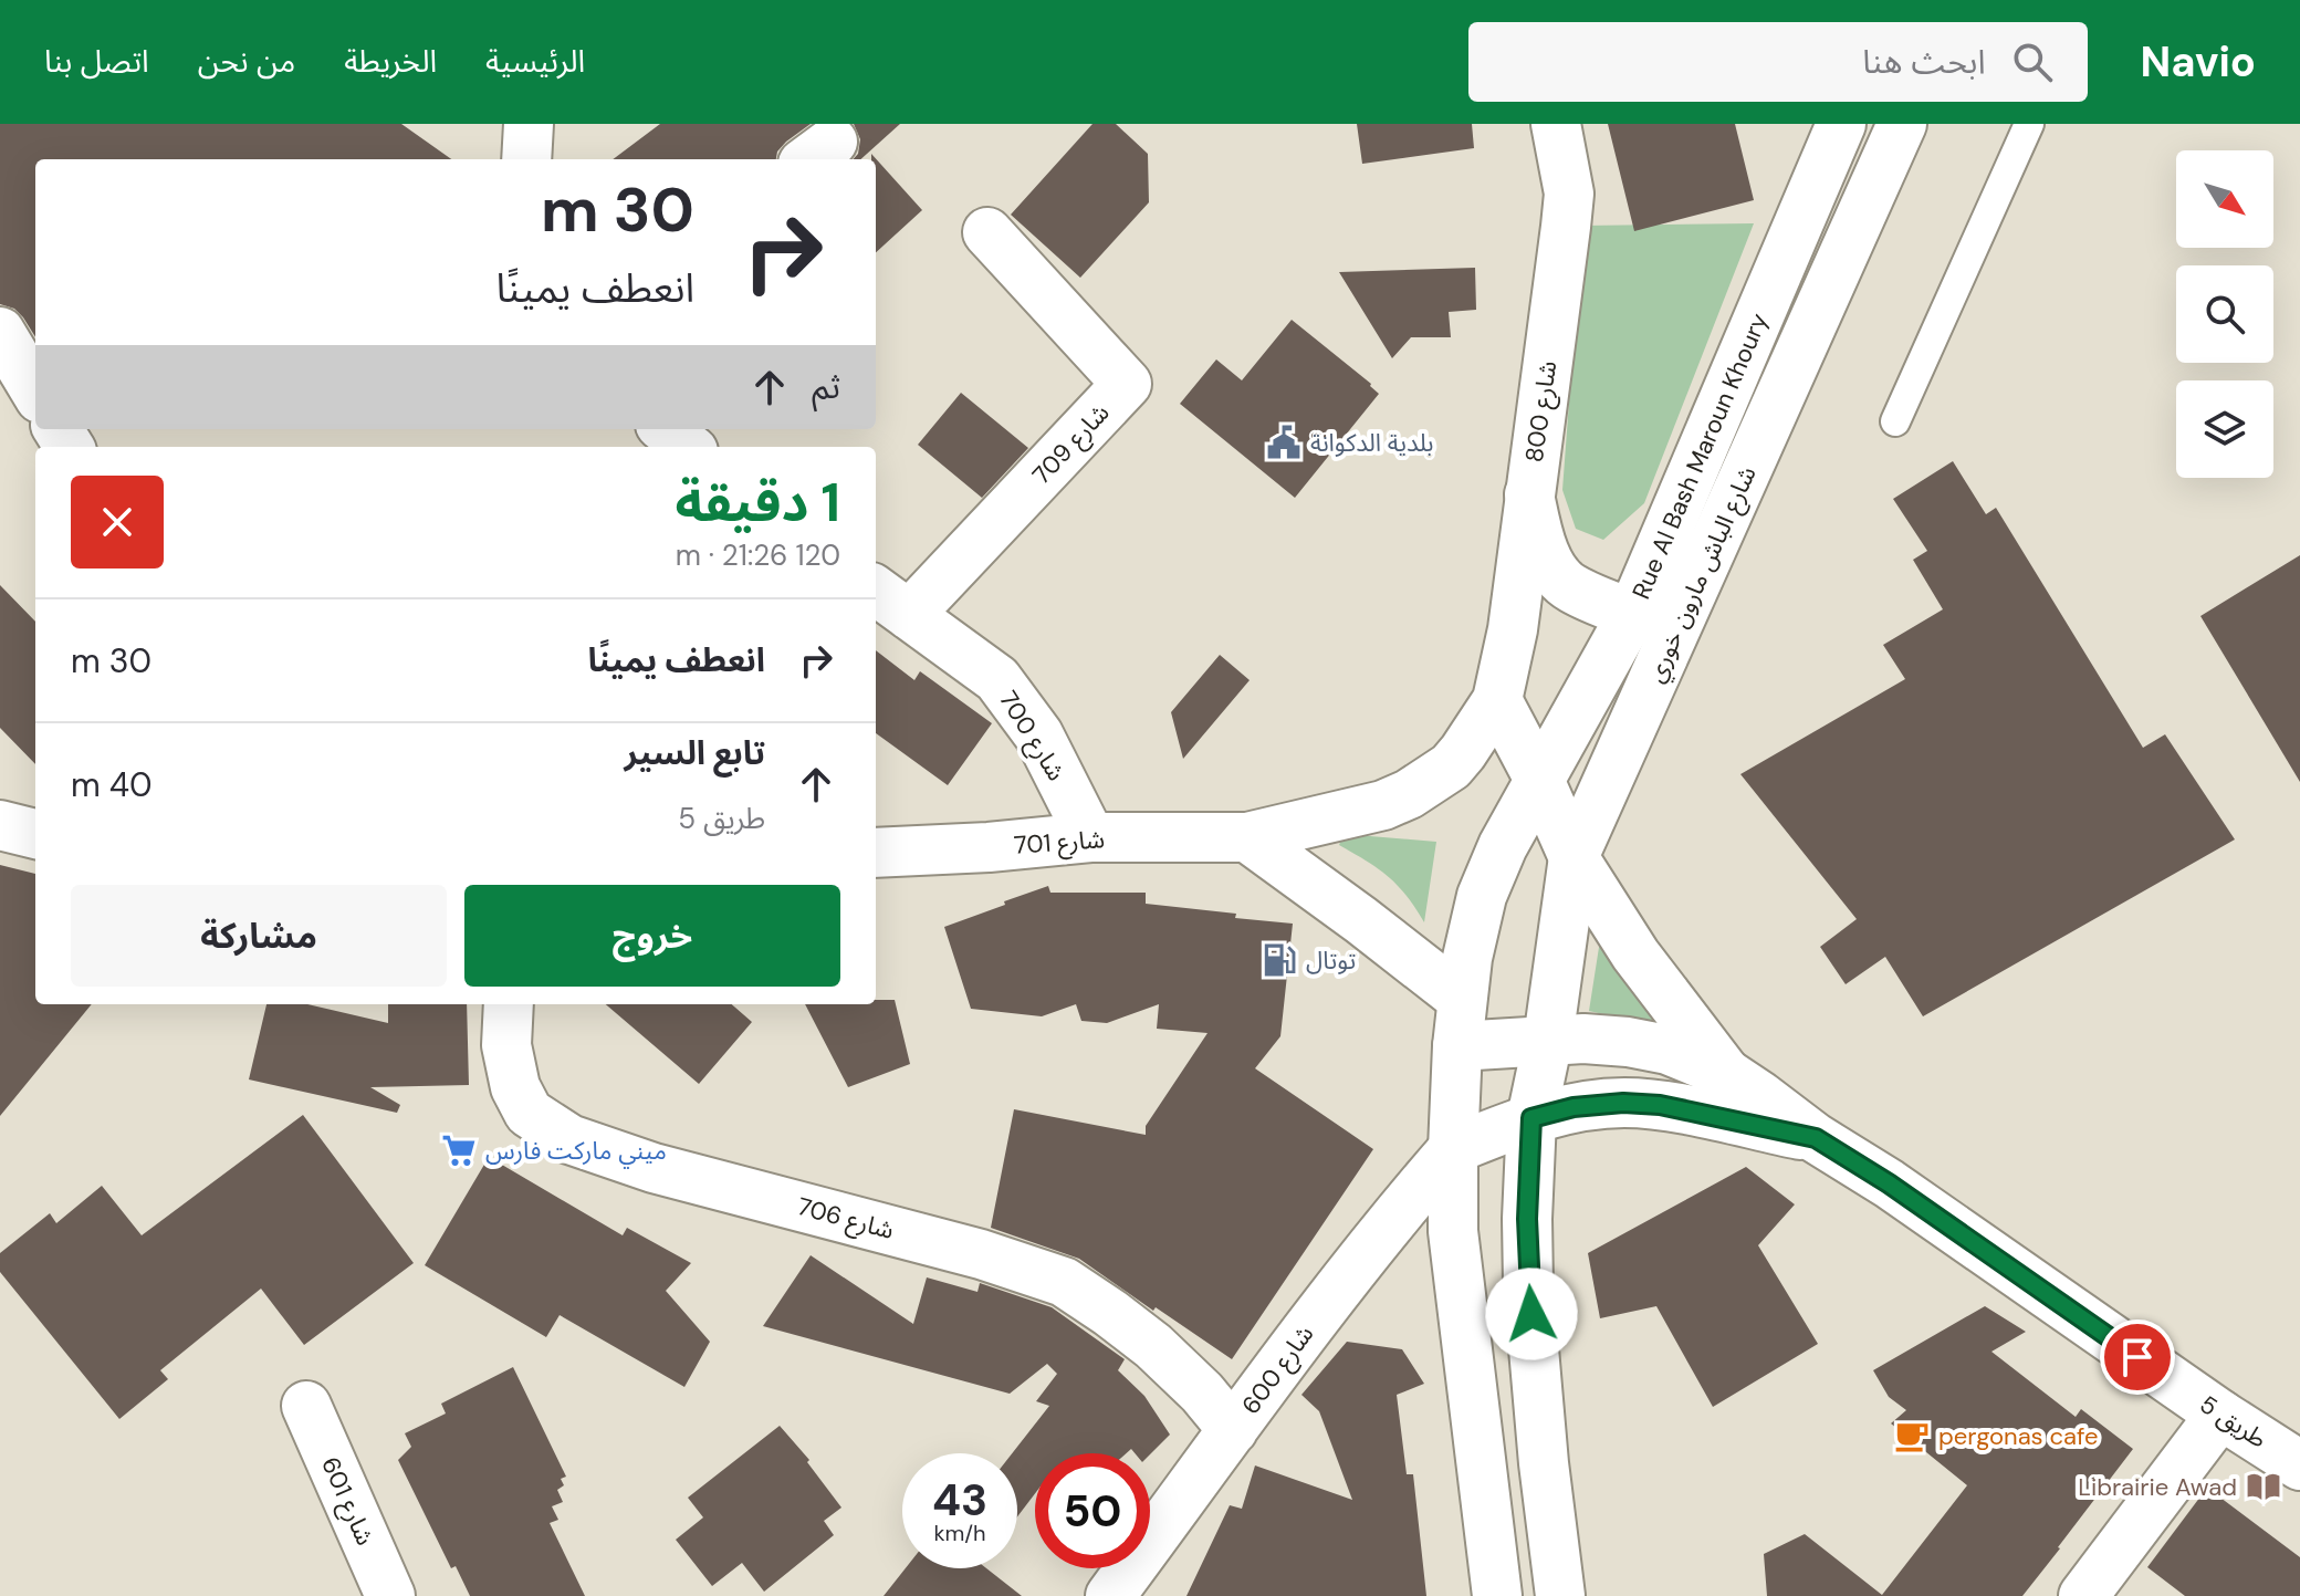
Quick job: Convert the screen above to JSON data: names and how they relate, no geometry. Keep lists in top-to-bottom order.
{
  "streets": {
    "main road": [
      "800 شارع",
      "شارع 709",
      "Rue Al Bash Maroun Khoury",
      "شارع الباش مارون خوري",
      "شارع 700",
      "شارع 701",
      "شارع 706",
      "شارع 600",
      "طريق 5",
      "شارع 601"
    ]
  },
  "crossings": [
    ["800 شارع", "شارع 701"],
    ["شارع 709", "شارع 700"],
    ["Rue Al Bash Maroun Khoury", "شارع 600"],
    ["شارع 700", "شارع 701"],
    ["شارع 706", "شارع 600"]
  ],
  "places": {
    "public building": ["بلدية الدكوانة"],
    "fuel station": ["توتال"],
    "supermarket": ["ميني ماركت فارس"],
    "cafe": ["pergonas cafe"],
    "library": ["Librairie Awad"]
  },
  "north": "bottom right",
  "page": {
    "header": "Navio",
    "search": "ابحث هنا",
    "nav": [
      "الرئيسية",
      "الخريطة",
      "من نحن",
      "اتصل بنا"
    ],
    "turn": ["30 m", "انعطف يمينًا"],
    "then": "ثم",
    "heading": ["1 دقيقة", "120 m · 21:26"],
    "list": [
      {
        "name": "انعطف يمينًا",
        "value": "30 m"
      },
      {
        "name": "تابع السير",
        "note": "طريق 5",
        "value": "40 m"
      }
    ],
    "buttons": ["خروج", "مشاركة"],
    "speed": "43 km/h",
    "limit": "50"
  }
}
